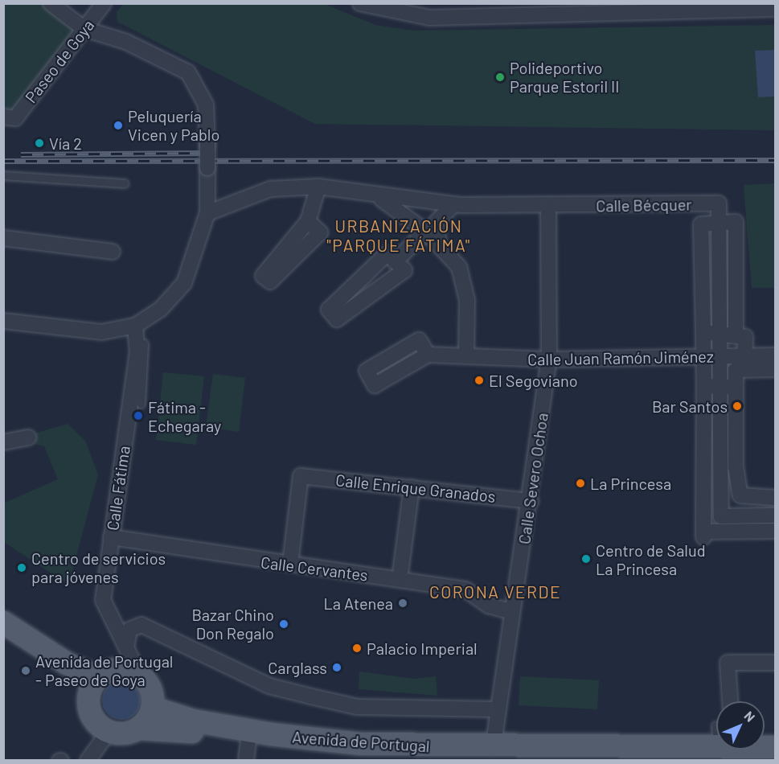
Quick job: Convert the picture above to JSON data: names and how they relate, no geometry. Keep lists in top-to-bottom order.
{
  "streets": {
    "main road": ["Avenida de Portugal"],
    "street": [
      "Paseo de Goya",
      "Calle Bécquer",
      "Calle Juan Ramón Jiménez",
      "Calle Severo Ochoa",
      "Calle Fátima",
      "Calle Enrique Granados",
      "Calle Cervantes"
    ]
  },
  "crossings": [
    ["Calle Bécquer", "Calle Juan Ramón Jiménez"],
    ["Calle Bécquer", "Calle Severo Ochoa"],
    ["Calle Juan Ramón Jiménez", "Calle Severo Ochoa"],
    ["Calle Severo Ochoa", "Calle Enrique Granados"],
    ["Calle Severo Ochoa", "Calle Cervantes"],
    ["Calle Severo Ochoa", "Avenida de Portugal"],
    ["Calle Fátima", "Calle Cervantes"],
    ["Calle Fátima", "Avenida de Portugal"],
    ["Calle Enrique Granados", "Calle Cervantes"]
  ],
  "districts": ["URBANIZACIÓN \"PARQUE FÁTIMA\"", "CORONA VERDE"],
  "places": [
    "Polideportivo Parque Estoril II",
    "Peluquería Vicen y Pablo",
    "Vía 2",
    "El Segoviano",
    "Bar Santos",
    "Fátima - Echegaray",
    "La Princesa",
    "Centro de Salud La Princesa",
    "Centro de servicios para jóvenes",
    "La Atenea",
    "Bazar Chino Don Regalo",
    "Palacio Imperial",
    "Carglass",
    "Avenida de Portugal - Paseo de Goya"
  ],
  "north": "top right"
}
